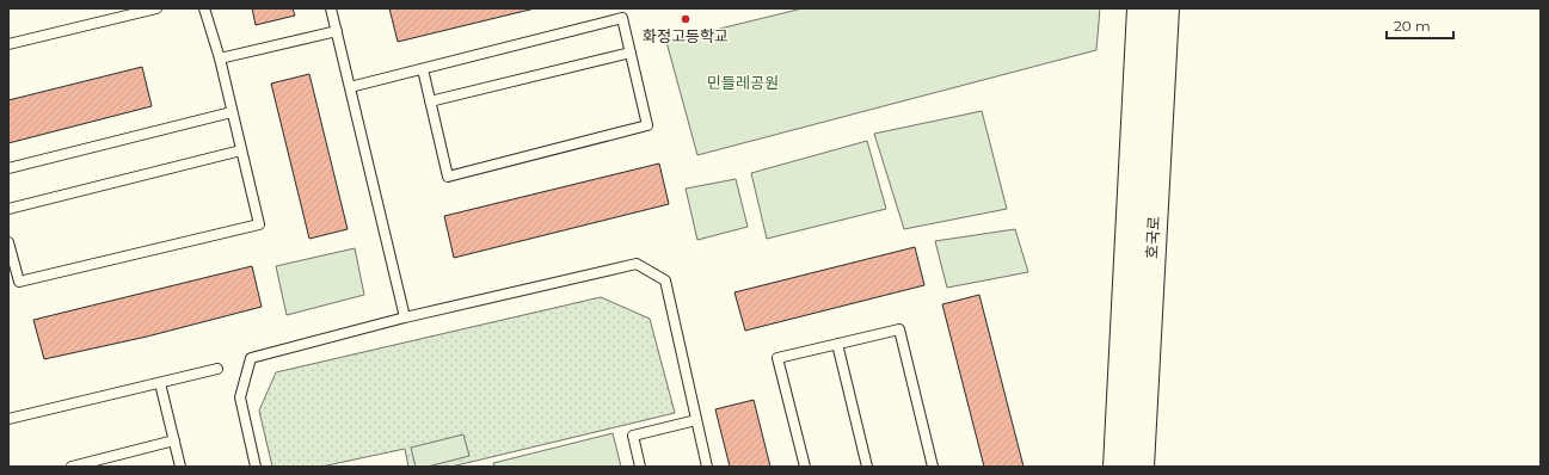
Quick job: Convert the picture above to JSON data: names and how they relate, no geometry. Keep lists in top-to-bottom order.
{
  "streets": {
    "main road": ["호국로"]
  },
  "parks": ["민들레공원"],
  "places": ["화정고등학교"],
  "scale_bar": "20 m"
}
